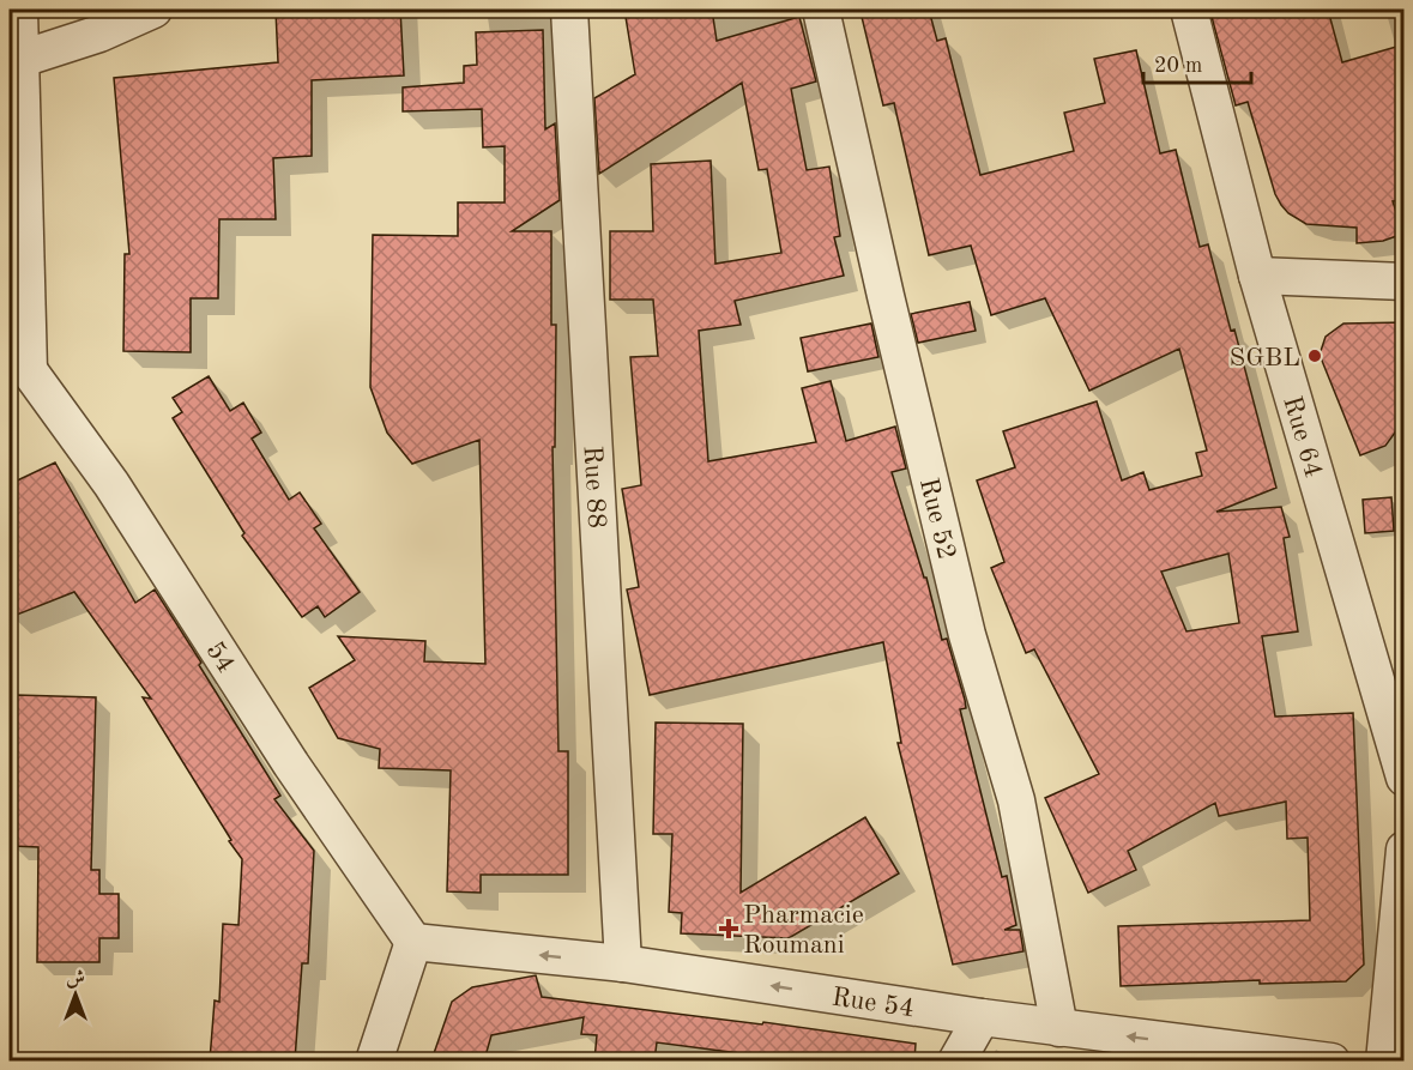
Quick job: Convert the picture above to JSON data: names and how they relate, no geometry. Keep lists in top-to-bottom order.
{
  "streets": {
    "street": [
      "Rue 64",
      "Rue 88",
      "Rue 52",
      "54",
      "Rue 54"
    ]
  },
  "crossings": [
    ["Rue 88", "Rue 54"],
    ["Rue 52", "Rue 54"],
    ["54", "Rue 54"]
  ],
  "one_way": ["Rue 54"],
  "places": {
    "other": ["SGBL"],
    "health": ["Pharmacie Roumani"]
  },
  "scale_bar": "20 m",
  "north": "top"
}
